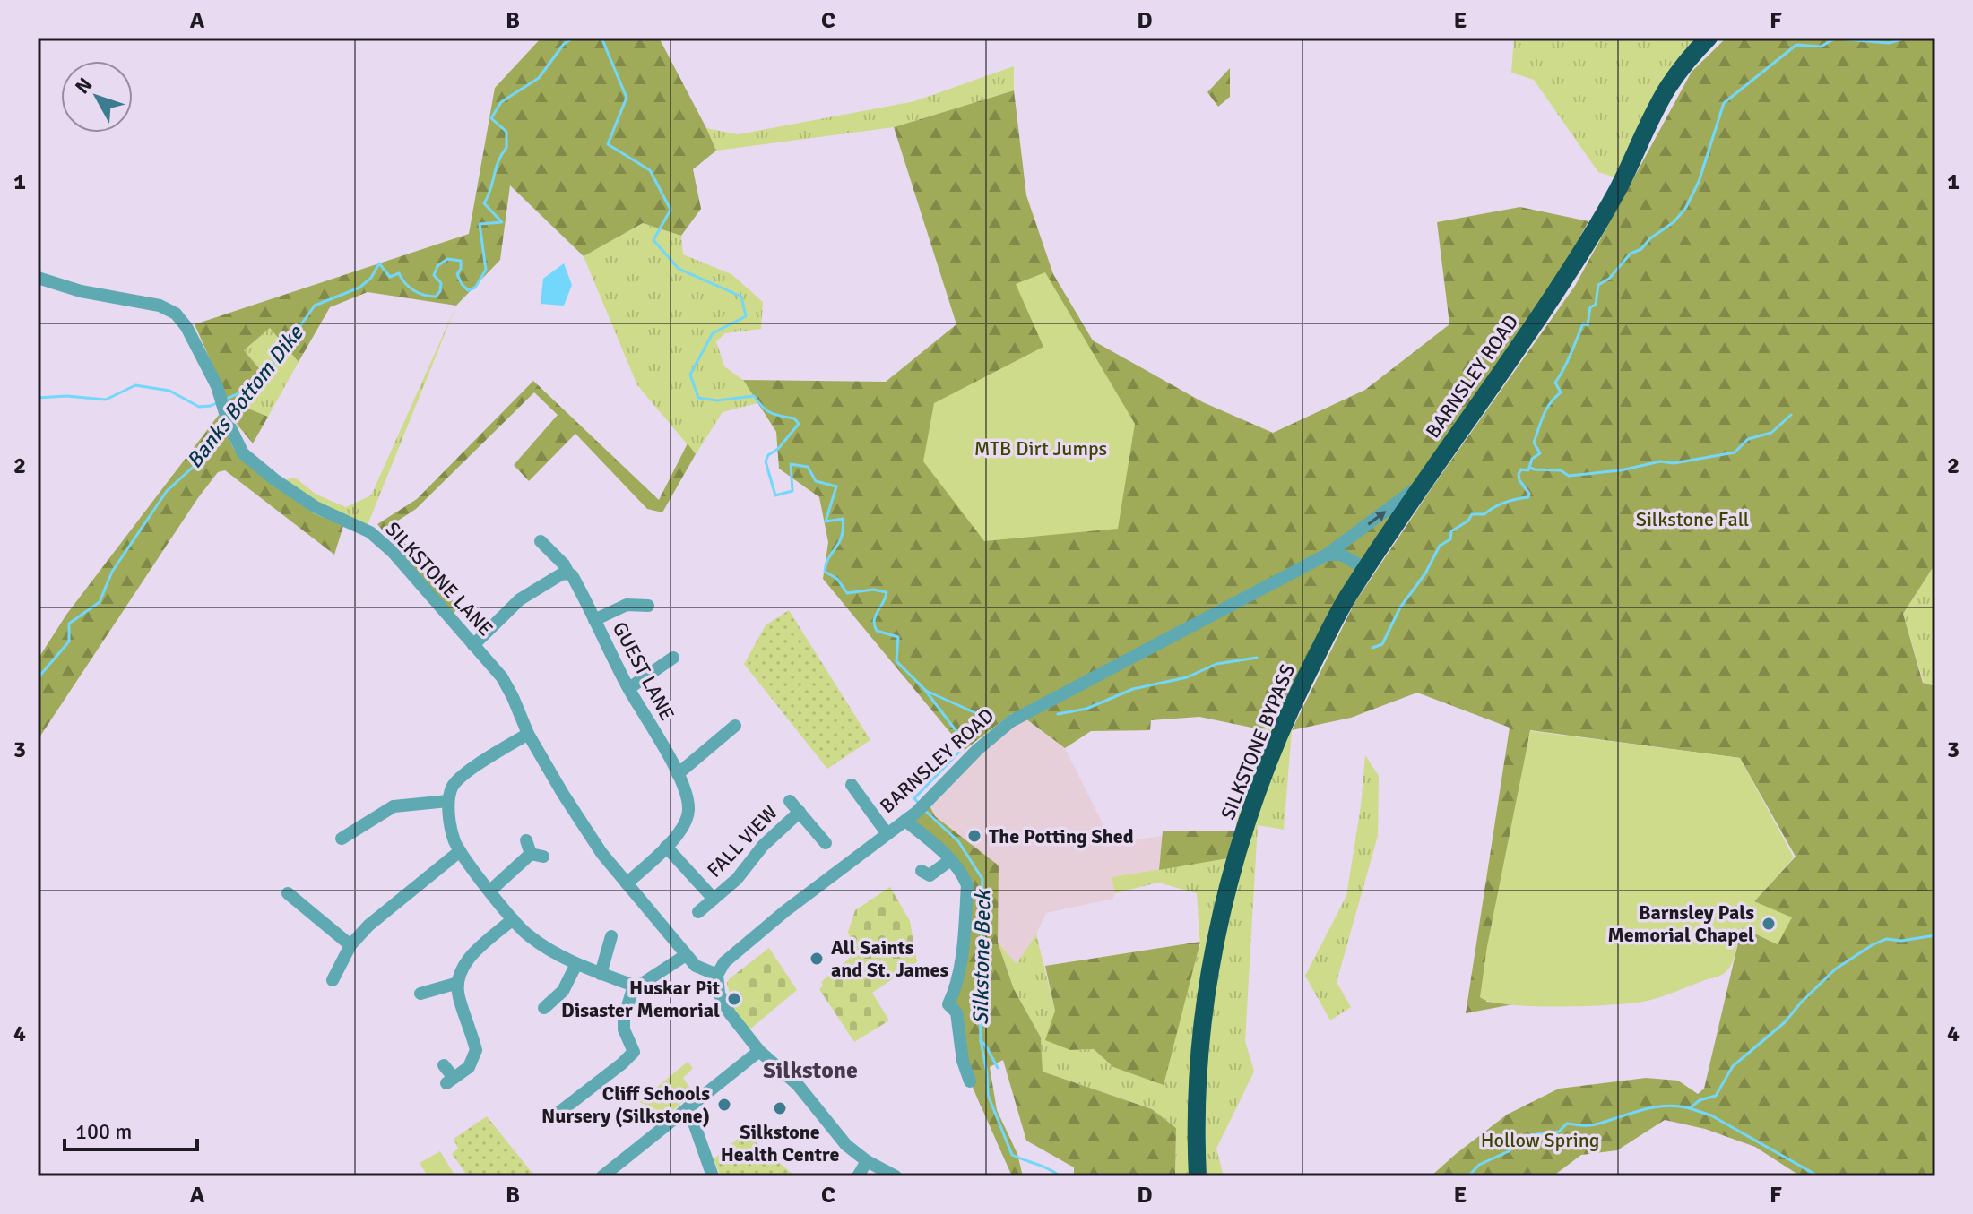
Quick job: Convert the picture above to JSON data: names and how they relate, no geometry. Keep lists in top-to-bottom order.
{
  "streets": {
    "highway": ["BARNSLEY ROAD", "SILKSTONE BYPASS"],
    "street": ["SILKSTONE LANE", "GUEST LANE", "FALL VIEW"]
  },
  "crossings": [
    ["BARNSLEY ROAD", "SILKSTONE LANE"],
    ["BARNSLEY ROAD", "SILKSTONE BYPASS"],
    ["SILKSTONE LANE", "GUEST LANE"],
    ["GUEST LANE", "FALL VIEW"]
  ],
  "districts": ["Silkstone"],
  "water": ["Banks Bottom Dike", "Silkstone Beck"],
  "parks": ["MTB Dirt Jumps", "Silkstone Fall", "Hollow Spring"],
  "places": [
    "The Potting Shed",
    "Barnsley Pals Memorial Chapel",
    "All Saints and St. James",
    "Huskar Pit Disaster Memorial",
    "Cliff Schools Nursery (Silkstone)",
    "Silkstone Health Centre"
  ],
  "scale_bar": "100 m",
  "north": "top left",
  "grid": {
    "columns": [
      "A",
      "B",
      "C",
      "D",
      "E",
      "F"
    ],
    "rows": [
      "1",
      "2",
      "3",
      "4"
    ]
  }
}
